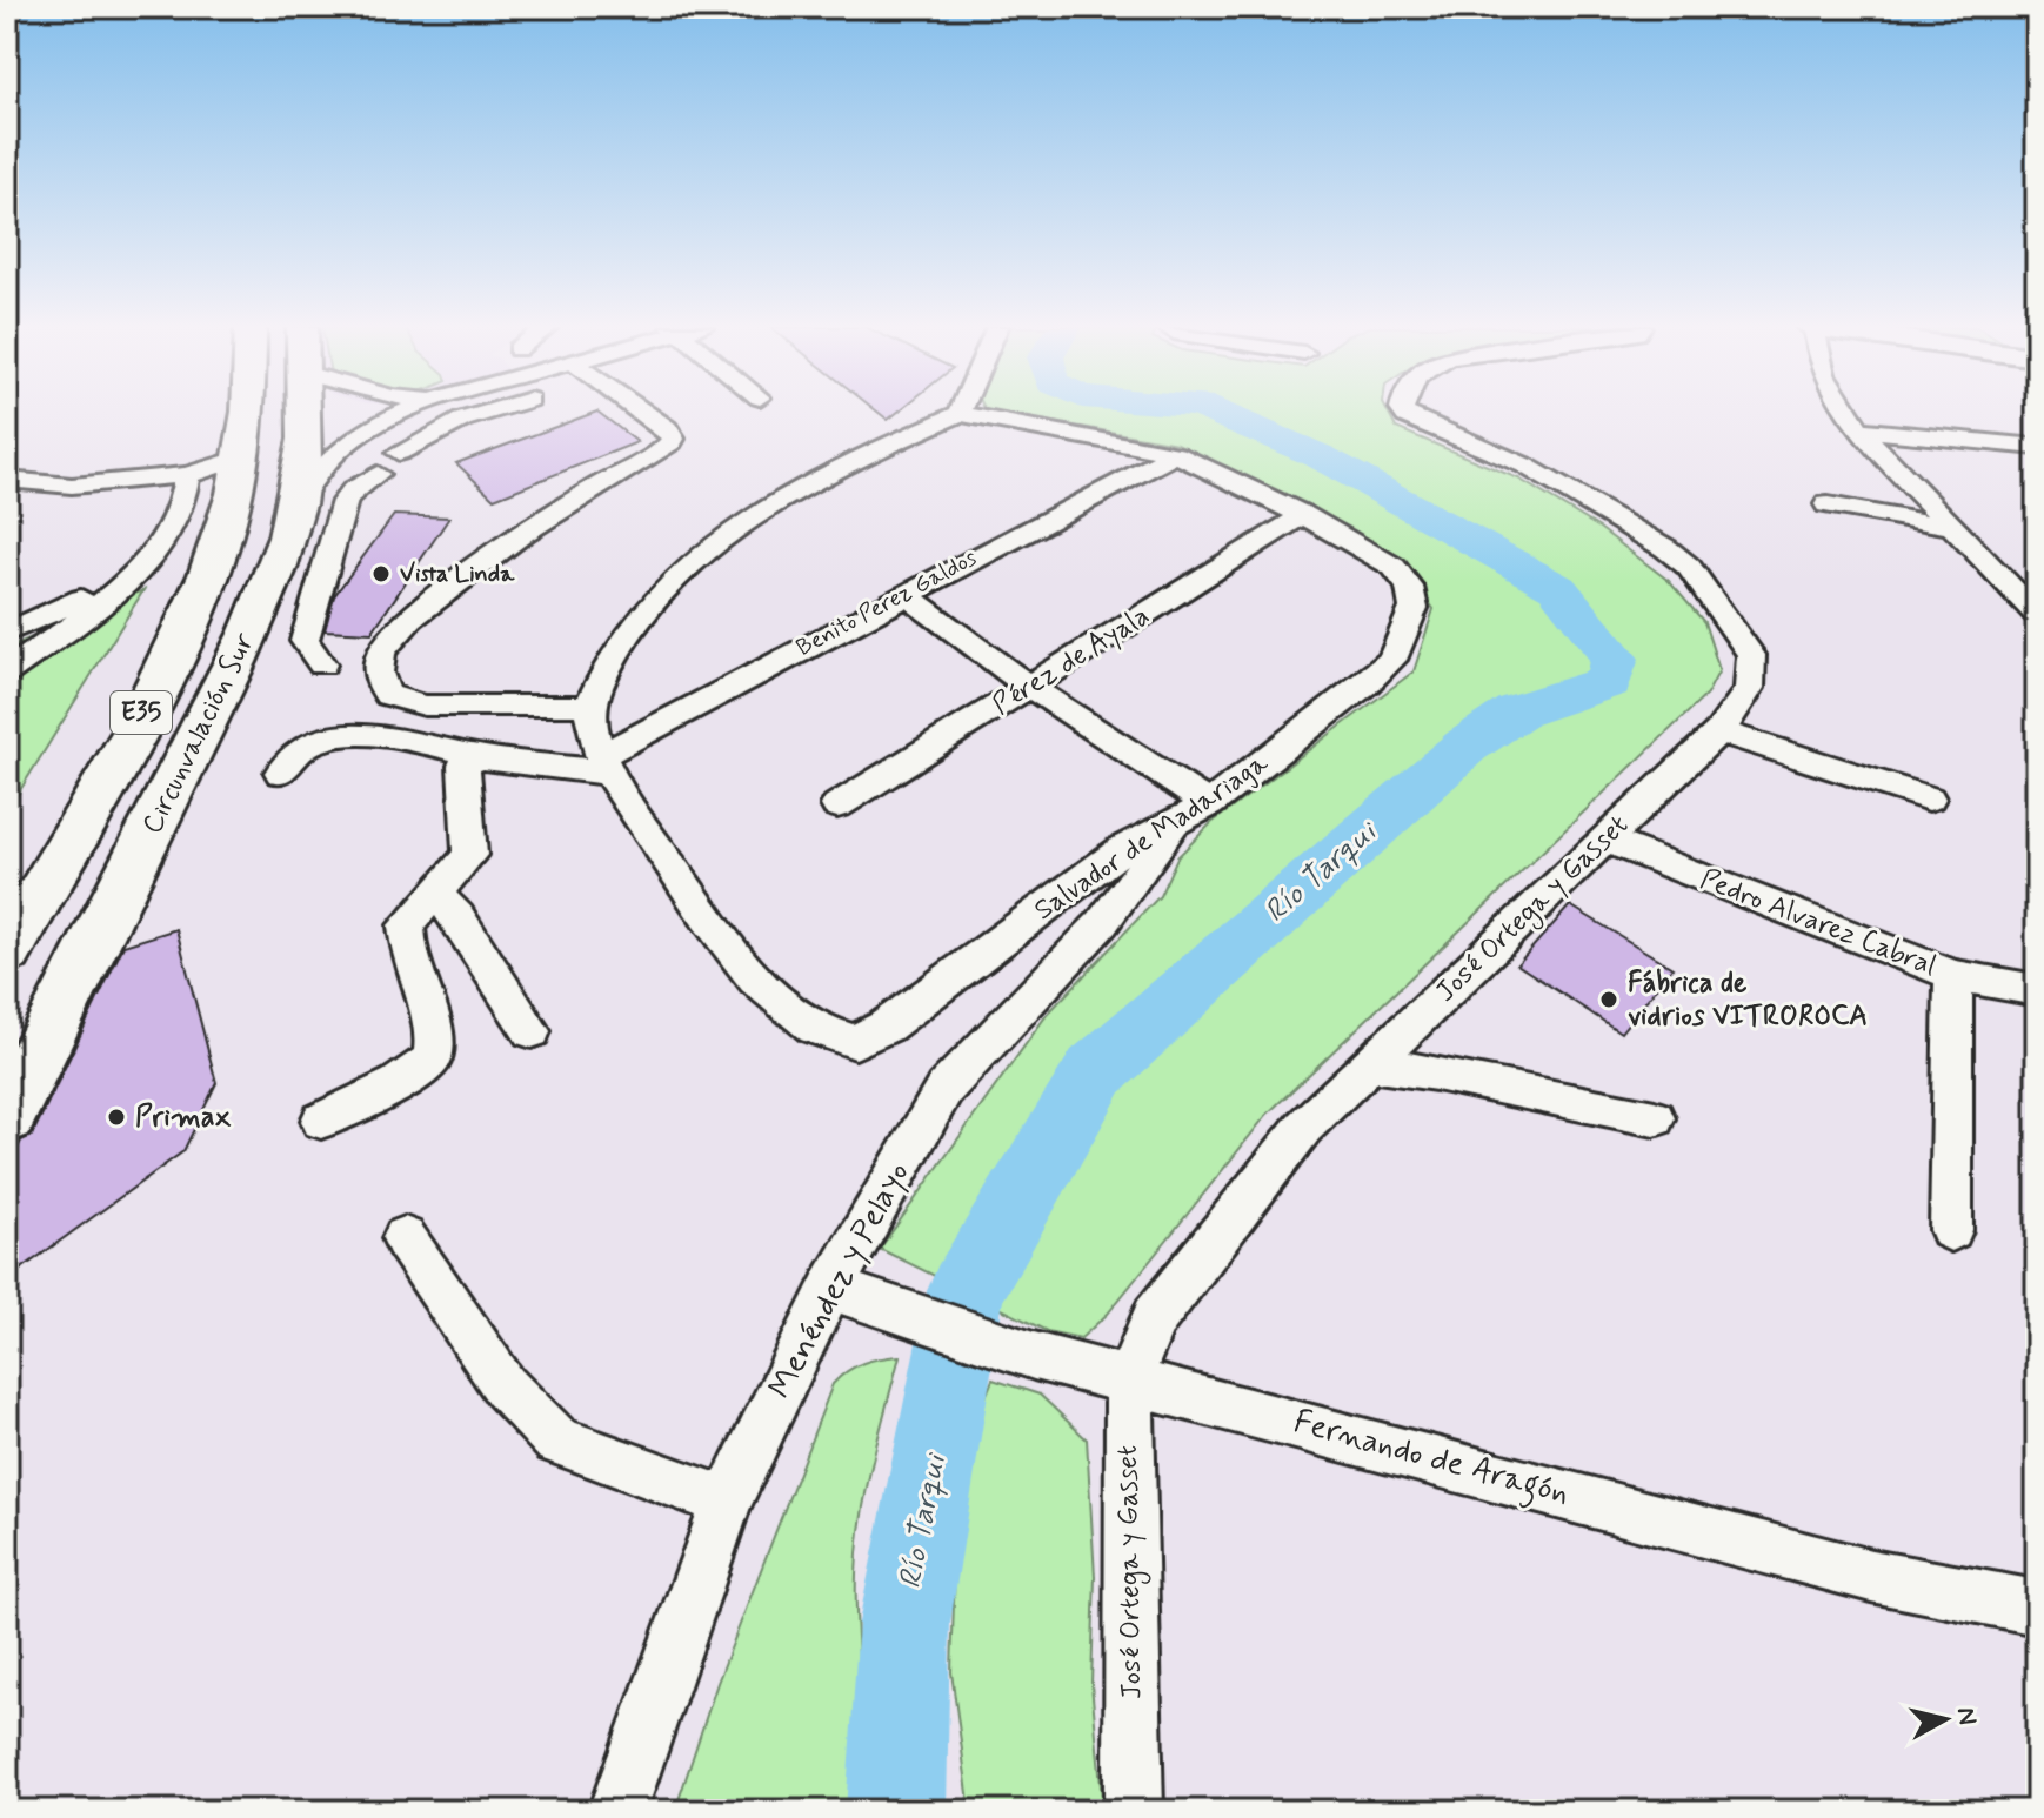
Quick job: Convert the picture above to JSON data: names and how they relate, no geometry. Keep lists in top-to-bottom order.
{
  "streets": {
    "highway": ["E35", "Circunvalación Sur"],
    "street": [
      "Benito Perez Galdos",
      "Pérez de Ayala",
      "Salvador de Madariaga",
      "José Ortega y Gasset",
      "Pedro Alvarez Cabral",
      "Menéndez y Pelayo",
      "Fernando de Aragón"
    ]
  },
  "crossings": [
    ["Benito Perez Galdos", "Salvador de Madariaga"],
    ["Pérez de Ayala", "Salvador de Madariaga"],
    ["Salvador de Madariaga", "Menéndez y Pelayo"],
    ["José Ortega y Gasset", "Pedro Alvarez Cabral"],
    ["José Ortega y Gasset", "Fernando de Aragón"],
    ["Menéndez y Pelayo", "Fernando de Aragón"]
  ],
  "water": ["Río Tarqui"],
  "places": ["Vista Linda", "Fábrica de vidrios VITROROCA", "Primax"],
  "north": "right"
}
